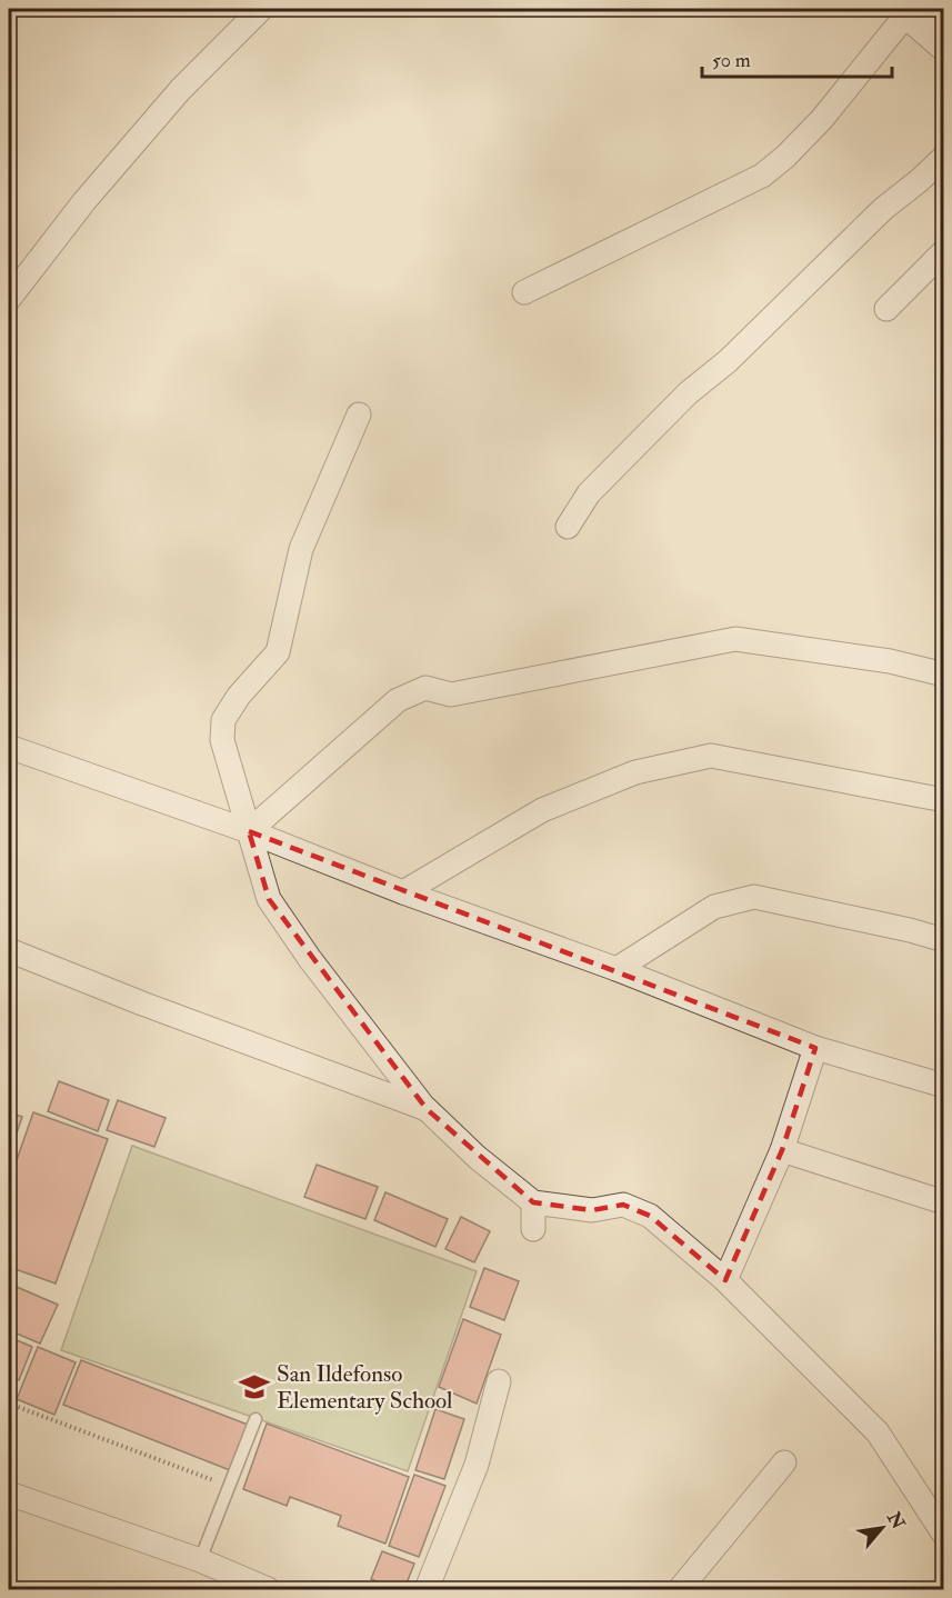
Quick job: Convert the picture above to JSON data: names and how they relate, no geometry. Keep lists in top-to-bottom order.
{
  "places": {
    "school or university": ["San Ildefonso Elementary School"]
  },
  "scale_bar": "50 m",
  "north": "top right"
}
